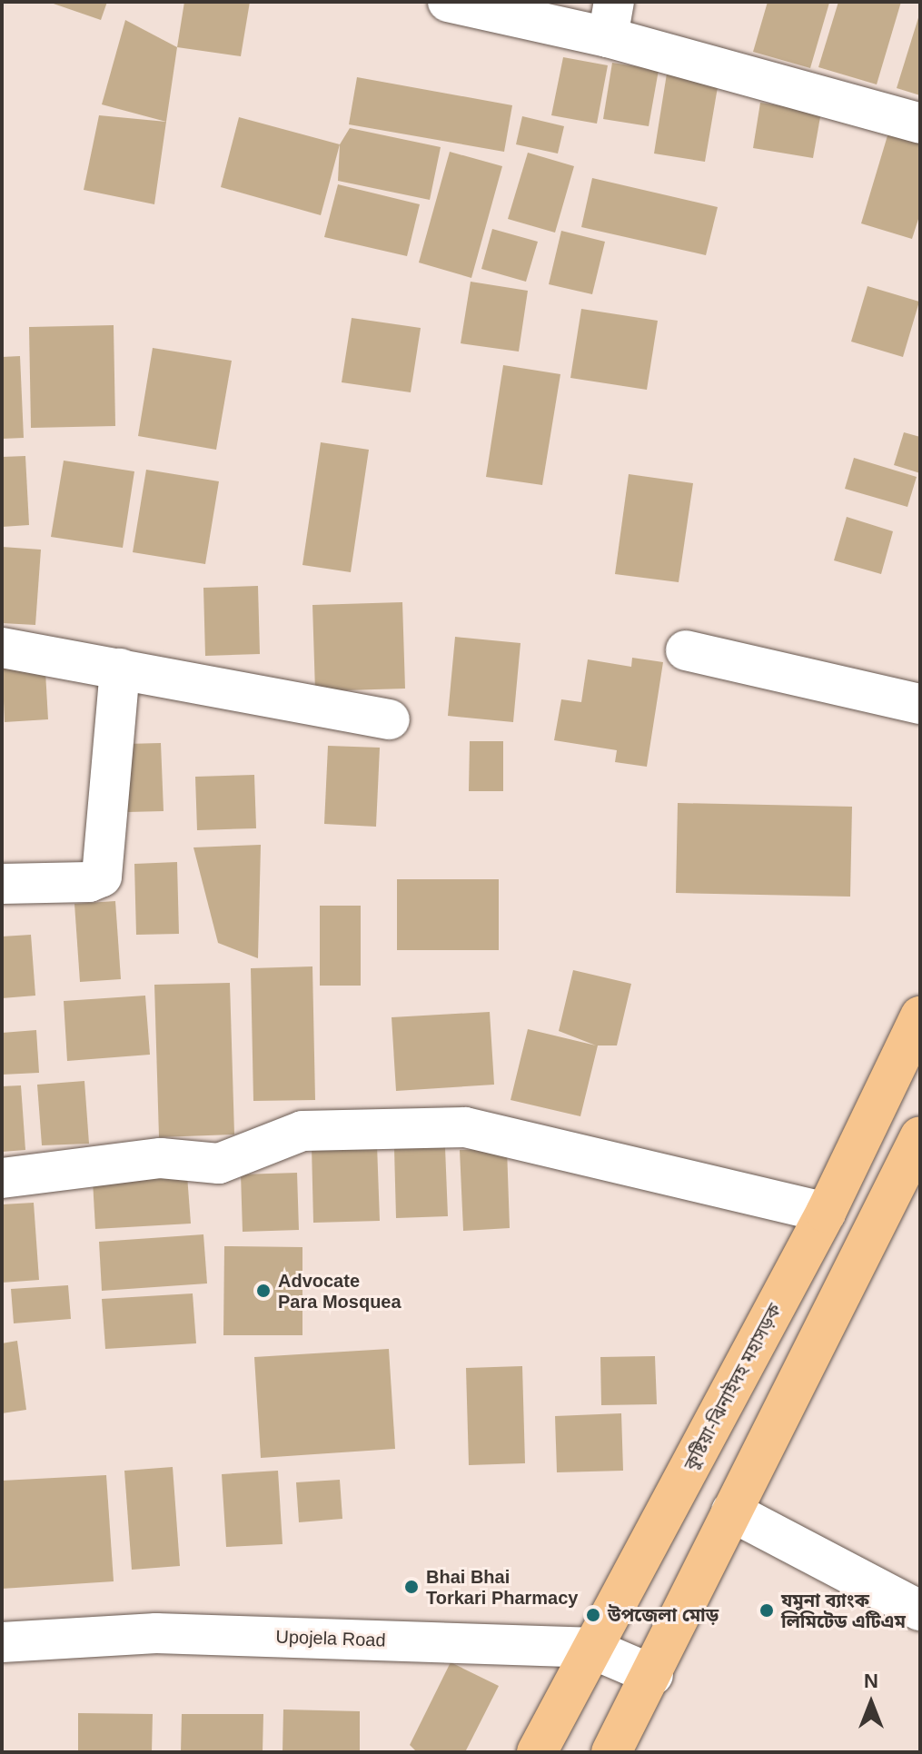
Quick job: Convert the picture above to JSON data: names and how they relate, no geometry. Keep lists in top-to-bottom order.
{
  "streets": {
    "highway": ["কুষ্টিয়া-ঝিনাইদহ মহাসড়ক"],
    "street": ["Upojela Road"]
  },
  "crossings": [
    ["কুষ্টিয়া-ঝিনাইদহ মহাসড়ক", "Upojela Road"]
  ],
  "places": [
    "Advocate Para Mosquea",
    "Bhai Bhai Torkari Pharmacy",
    "যমুনা ব্যাংক লিমিটেড এটিএম",
    "উপজেলা মোড়"
  ],
  "north": "top"
}
